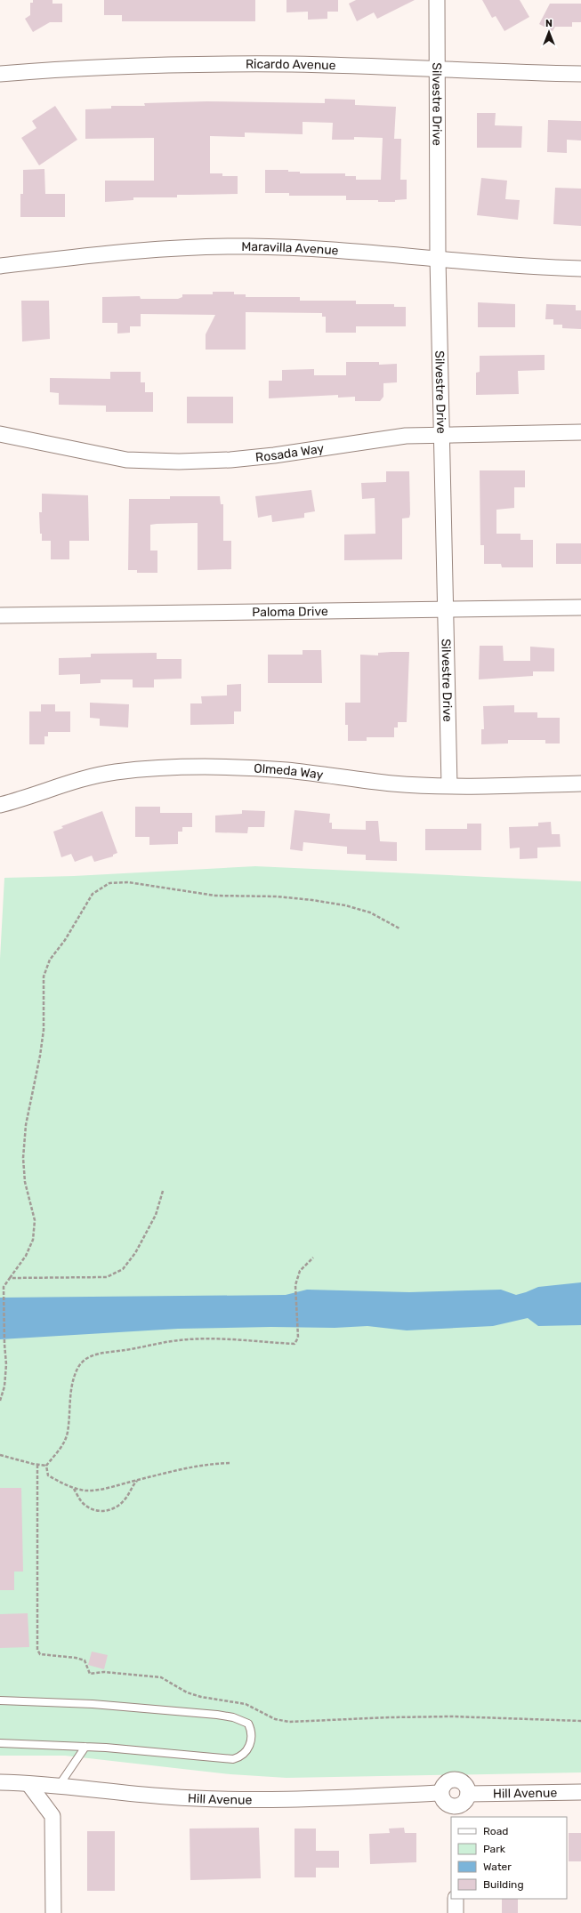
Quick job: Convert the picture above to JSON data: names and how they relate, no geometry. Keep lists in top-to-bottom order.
{
  "streets": {
    "street": [
      "Ricardo Avenue",
      "Silvestre Drive",
      "Maravilla Avenue",
      "Rosada Way",
      "Paloma Drive",
      "Olmeda Way",
      "Hill Avenue"
    ]
  },
  "crossings": [
    ["Ricardo Avenue", "Silvestre Drive"],
    ["Silvestre Drive", "Maravilla Avenue"],
    ["Silvestre Drive", "Rosada Way"],
    ["Silvestre Drive", "Paloma Drive"],
    ["Silvestre Drive", "Olmeda Way"]
  ],
  "legend": [
    "Road",
    "Park",
    "Water",
    "Building"
  ],
  "north": "top"
}
